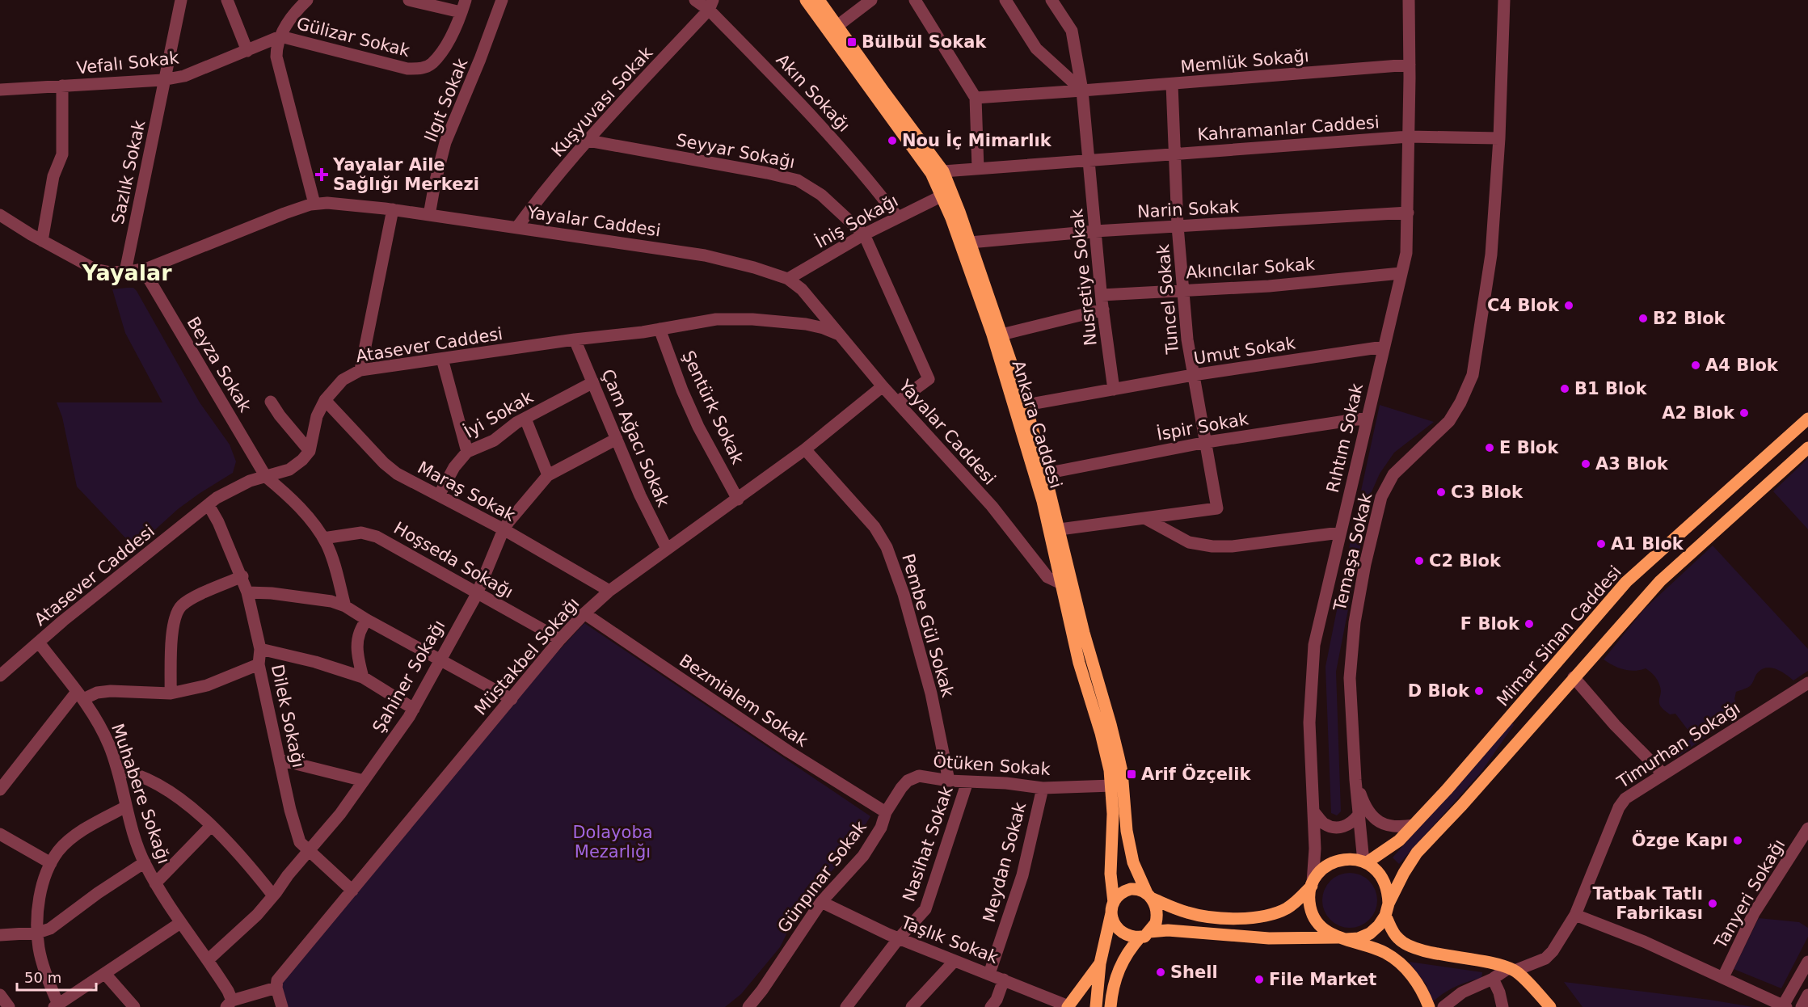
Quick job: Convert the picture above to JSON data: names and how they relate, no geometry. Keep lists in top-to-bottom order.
{
  "streets": {
    "main road": ["Ankara Caddesi", "Mimar Sinan Caddesi"],
    "street": [
      "Gülizar Sokak",
      "Memlük Sokağı",
      "Vefalı Sokak",
      "Akın Sokağı",
      "Ilgıt Sokak",
      "Kuşyuvası Sokak",
      "Kahramanlar Caddesi",
      "Seyyar Sokağı",
      "Sazlık Sokak",
      "Narin Sokak",
      "Yayalar Caddesi",
      "İniş Sokağı",
      "Akıncılar Sokak",
      "Nusretiye Sokak",
      "Tuncel Sokak",
      "Atasever Caddesi",
      "Umut Sokak",
      "Beyza Sokak",
      "Şentürk Sokak",
      "İyi Sokak",
      "İspir Sokak",
      "Çam Ağacı Sokak",
      "Rıhtım Sokak",
      "Maraş Sokak",
      "Temaşa Sokak",
      "Hoşseda Sokağı",
      "Pembe Gül Sokak",
      "Müstakbel Sokağı",
      "Şahiner Sokağı",
      "Bezmialem Sokak",
      "Dilek Sokağı",
      "Timurhan Sokağı",
      "Ötüken Sokak",
      "Muhabere Sokağı",
      "Nasihat Sokak",
      "Meydan Sokak",
      "Günpınar Sokak",
      "Tanyeri Sokağı",
      "Taşlık Sokak"
    ]
  },
  "crossings": [
    ["Gülizar Sokak", "Vefalı Sokak"],
    ["Memlük Sokağı", "Nusretiye Sokak"],
    ["Memlük Sokağı", "Tuncel Sokak"],
    ["Memlük Sokağı", "Rıhtım Sokak"],
    ["Vefalı Sokak", "Sazlık Sokak"],
    ["Akın Sokağı", "Kuşyuvası Sokak"],
    ["Akın Sokağı", "İniş Sokağı"],
    ["Ilgıt Sokak", "Yayalar Caddesi"],
    ["Kuşyuvası Sokak", "Seyyar Sokağı"],
    ["Kuşyuvası Sokak", "Yayalar Caddesi"],
    ["Kahramanlar Caddesi", "Nusretiye Sokak"],
    ["Kahramanlar Caddesi", "Tuncel Sokak"],
    ["Kahramanlar Caddesi", "Ankara Caddesi"],
    ["Kahramanlar Caddesi", "Rıhtım Sokak"],
    ["Kahramanlar Caddesi", "Temaşa Sokak"],
    ["Seyyar Sokağı", "Yayalar Caddesi"],
    ["Seyyar Sokağı", "İniş Sokağı"],
    ["Sazlık Sokak", "Yayalar Caddesi"],
    ["Narin Sokak", "Nusretiye Sokak"],
    ["Narin Sokak", "Tuncel Sokak"],
    ["Narin Sokak", "Ankara Caddesi"],
    ["Narin Sokak", "Rıhtım Sokak"],
    ["Yayalar Caddesi", "İniş Sokağı"],
    ["Yayalar Caddesi", "Atasever Caddesi"],
    ["Yayalar Caddesi", "Beyza Sokak"],
    ["Yayalar Caddesi", "Ankara Caddesi"],
    ["Yayalar Caddesi", "Müstakbel Sokağı"],
    ["İniş Sokağı", "Ankara Caddesi"],
    ["Akıncılar Sokak", "Nusretiye Sokak"],
    ["Akıncılar Sokak", "Tuncel Sokak"],
    ["Akıncılar Sokak", "Rıhtım Sokak"],
    ["Nusretiye Sokak", "Umut Sokak"],
    ["Tuncel Sokak", "Umut Sokak"],
    ["Tuncel Sokak", "İspir Sokak"],
    ["Atasever Caddesi", "Beyza Sokak"],
    ["Atasever Caddesi", "Şentürk Sokak"],
    ["Atasever Caddesi", "Çam Ağacı Sokak"],
    ["Atasever Caddesi", "Maraş Sokak"],
    ["Atasever Caddesi", "Dilek Sokağı"],
    ["Atasever Caddesi", "Muhabere Sokağı"],
    ["Umut Sokak", "Ankara Caddesi"],
    ["Umut Sokak", "Rıhtım Sokak"],
    ["Beyza Sokak", "Hoşseda Sokağı"],
    ["Şentürk Sokak", "Müstakbel Sokağı"],
    ["İyi Sokak", "Çam Ağacı Sokak"],
    ["İyi Sokak", "Maraş Sokak"],
    ["Ankara Caddesi", "İspir Sokak"],
    ["Ankara Caddesi", "Ötüken Sokak"],
    ["İspir Sokak", "Rıhtım Sokak"],
    ["Çam Ağacı Sokak", "Müstakbel Sokağı"],
    ["Çam Ağacı Sokak", "Şahiner Sokağı"],
    ["Rıhtım Sokak", "Temaşa Sokak"],
    ["Rıhtım Sokak", "Mimar Sinan Caddesi"],
    ["Maraş Sokak", "Müstakbel Sokağı"],
    ["Maraş Sokak", "Şahiner Sokağı"],
    ["Temaşa Sokak", "Mimar Sinan Caddesi"],
    ["Hoşseda Sokağı", "Müstakbel Sokağı"],
    ["Hoşseda Sokağı", "Şahiner Sokağı"],
    ["Pembe Gül Sokak", "Müstakbel Sokağı"],
    ["Pembe Gül Sokak", "Ötüken Sokak"],
    ["Müstakbel Sokağı", "Bezmialem Sokak"],
    ["Müstakbel Sokağı", "Dilek Sokağı"],
    ["Şahiner Sokağı", "Dilek Sokağı"],
    ["Şahiner Sokağı", "Muhabere Sokağı"],
    ["Bezmialem Sokak", "Ötüken Sokak"],
    ["Bezmialem Sokak", "Günpınar Sokak"],
    ["Ötüken Sokak", "Nasihat Sokak"],
    ["Ötüken Sokak", "Meydan Sokak"],
    ["Ötüken Sokak", "Günpınar Sokak"],
    ["Nasihat Sokak", "Taşlık Sokak"],
    ["Meydan Sokak", "Taşlık Sokak"],
    ["Günpınar Sokak", "Taşlık Sokak"]
  ],
  "districts": ["Yayalar"],
  "parks": ["Dolayoba Mezarlığı"],
  "places": {
    "transit": ["Bülbül Sokak", "Arif Özçelik"],
    "other": [
      "Nou İç Mimarlık",
      "C4 Blok",
      "B2 Blok",
      "A4 Blok",
      "B1 Blok",
      "A2 Blok",
      "E Blok",
      "A3 Blok",
      "C3 Blok",
      "A1 Blok",
      "C2 Blok",
      "F Blok",
      "D Blok",
      "Özge Kapı",
      "Tatbak Tatlı Fabrikası",
      "Shell",
      "File Market"
    ],
    "health": ["Yayalar Aile Sağlığı Merkezi"]
  },
  "scale_bar": "50 m"
}
